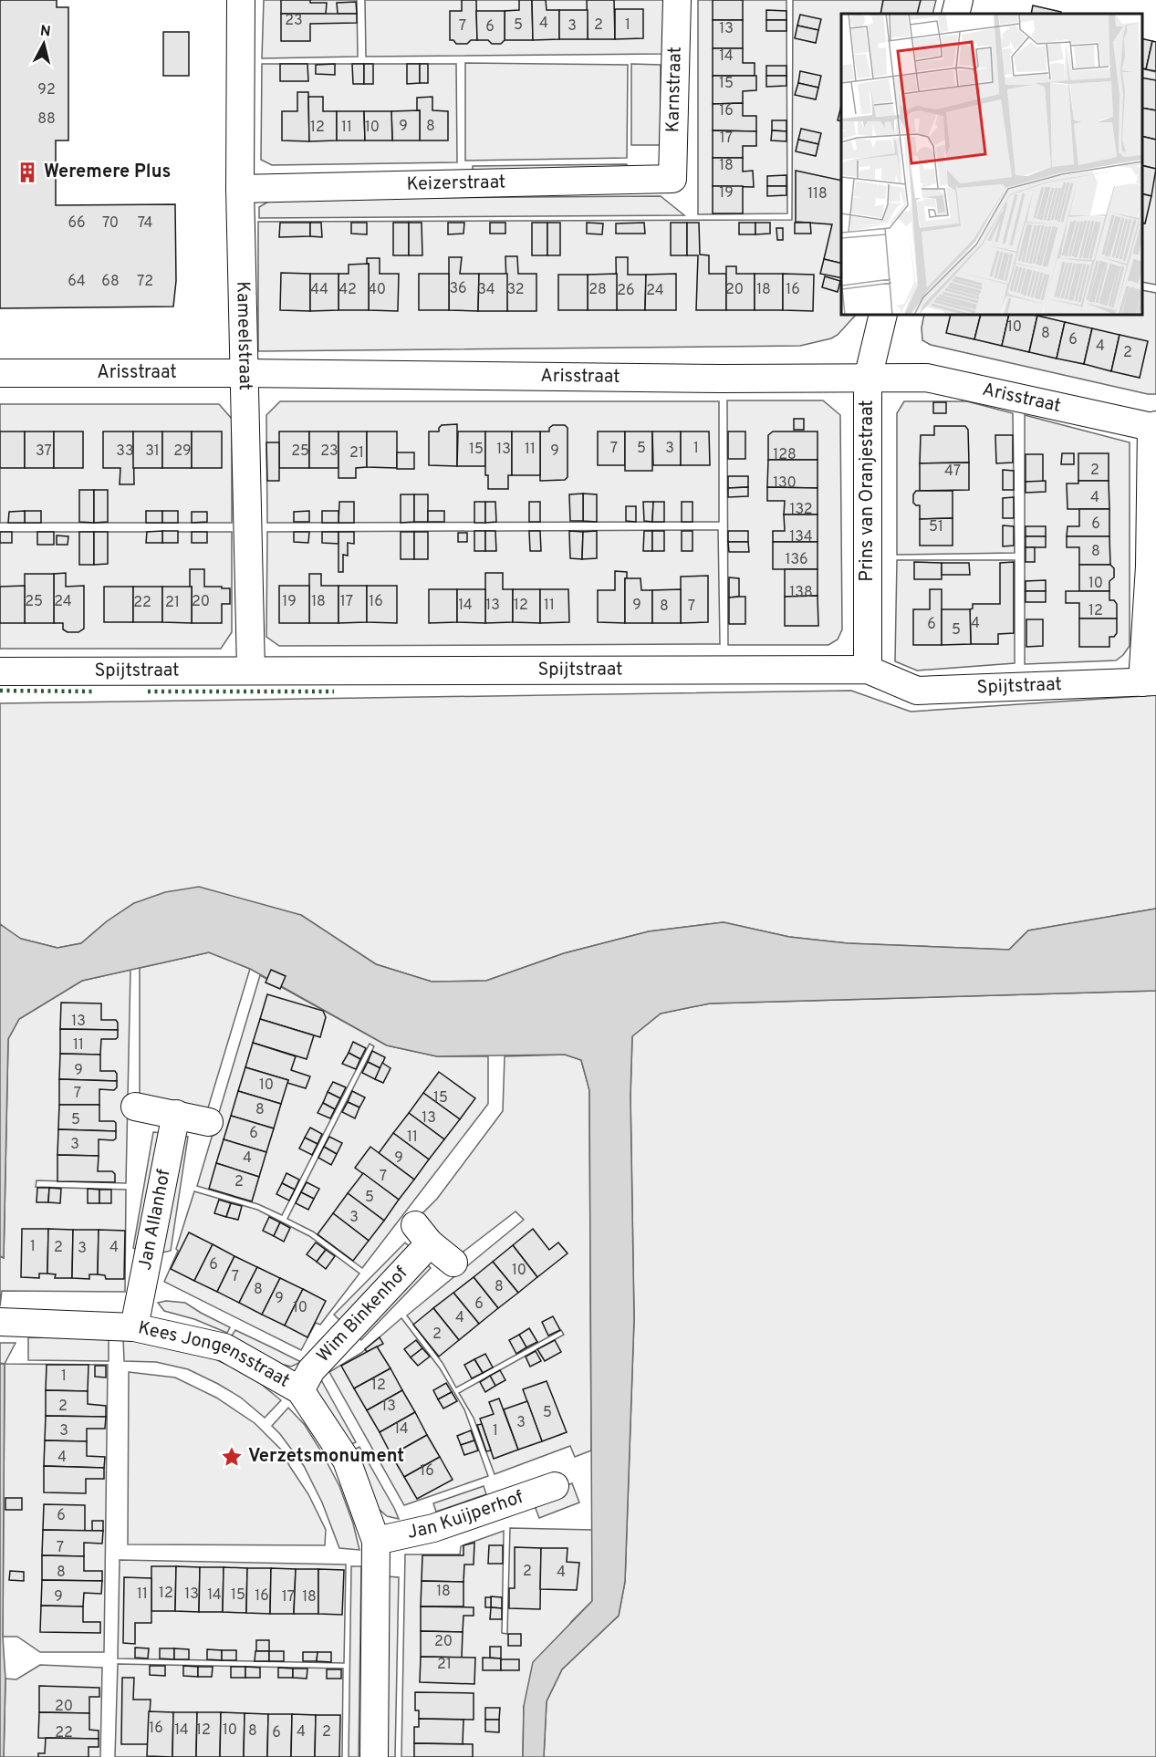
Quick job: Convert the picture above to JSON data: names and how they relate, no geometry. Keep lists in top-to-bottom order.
{
  "streets": {
    "street": [
      "Karnstraat",
      "Keizerstraat",
      "Kameelstraat",
      "Arisstraat",
      "Prins van Oranjestraat",
      "Spijtstraat",
      "Jan Allanhof",
      "Wim Binkenhof",
      "Kees Jongensstraat",
      "Jan Kuijperhof"
    ]
  },
  "crossings": [
    ["Karnstraat", "Keizerstraat"],
    ["Keizerstraat", "Kameelstraat"],
    ["Kameelstraat", "Arisstraat"],
    ["Kameelstraat", "Spijtstraat"],
    ["Arisstraat", "Prins van Oranjestraat"],
    ["Prins van Oranjestraat", "Spijtstraat"],
    ["Jan Allanhof", "Kees Jongensstraat"],
    ["Wim Binkenhof", "Kees Jongensstraat"],
    ["Kees Jongensstraat", "Jan Kuijperhof"]
  ],
  "places": {
    "building": ["Weremere Plus"],
    "place": ["Verzetsmonument"]
  },
  "house_numbers": [
    "23",
    "4",
    "5",
    "2",
    "1",
    "7",
    "3",
    "6",
    "13",
    "14",
    "15",
    "92",
    "16",
    "88",
    "9",
    "8",
    "12",
    "11",
    "10",
    "17",
    "18",
    "19",
    "118",
    "66",
    "70",
    "74",
    "64",
    "68",
    "72",
    "36",
    "44",
    "42",
    "40",
    "34",
    "32",
    "28",
    "20",
    "18",
    "16",
    "26",
    "24",
    "10",
    "8",
    "6",
    "4",
    "2",
    "7",
    "5",
    "3",
    "1",
    "15",
    "13",
    "11",
    "37",
    "33",
    "31",
    "29",
    "25",
    "23",
    "9",
    "21",
    "128",
    "2",
    "47",
    "130",
    "4",
    "132",
    "6",
    "51",
    "134",
    "8",
    "136",
    "10",
    "138",
    "25",
    "24",
    "20",
    "19",
    "18",
    "17",
    "16",
    "22",
    "21",
    "14",
    "13",
    "12",
    "11",
    "9",
    "8",
    "7",
    "12",
    "4",
    "6",
    "5",
    "13",
    "11",
    "9",
    "10",
    "7",
    "15",
    "8",
    "13",
    "5",
    "6",
    "11",
    "3",
    "4",
    "9",
    "7",
    "2",
    "5",
    "3",
    "1",
    "2",
    "4",
    "3",
    "6",
    "10",
    "7",
    "8",
    "8",
    "9",
    "6",
    "10",
    "4",
    "2",
    "1",
    "12",
    "2",
    "13",
    "5",
    "3",
    "14",
    "3",
    "1",
    "4",
    "16",
    "6",
    "7",
    "2",
    "8",
    "4",
    "18",
    "12",
    "11",
    "13",
    "14",
    "15",
    "16",
    "9",
    "17",
    "18",
    "20",
    "21",
    "20",
    "16",
    "14",
    "12",
    "10",
    "8",
    "4",
    "2",
    "22",
    "6"
  ],
  "north": "top"
}
